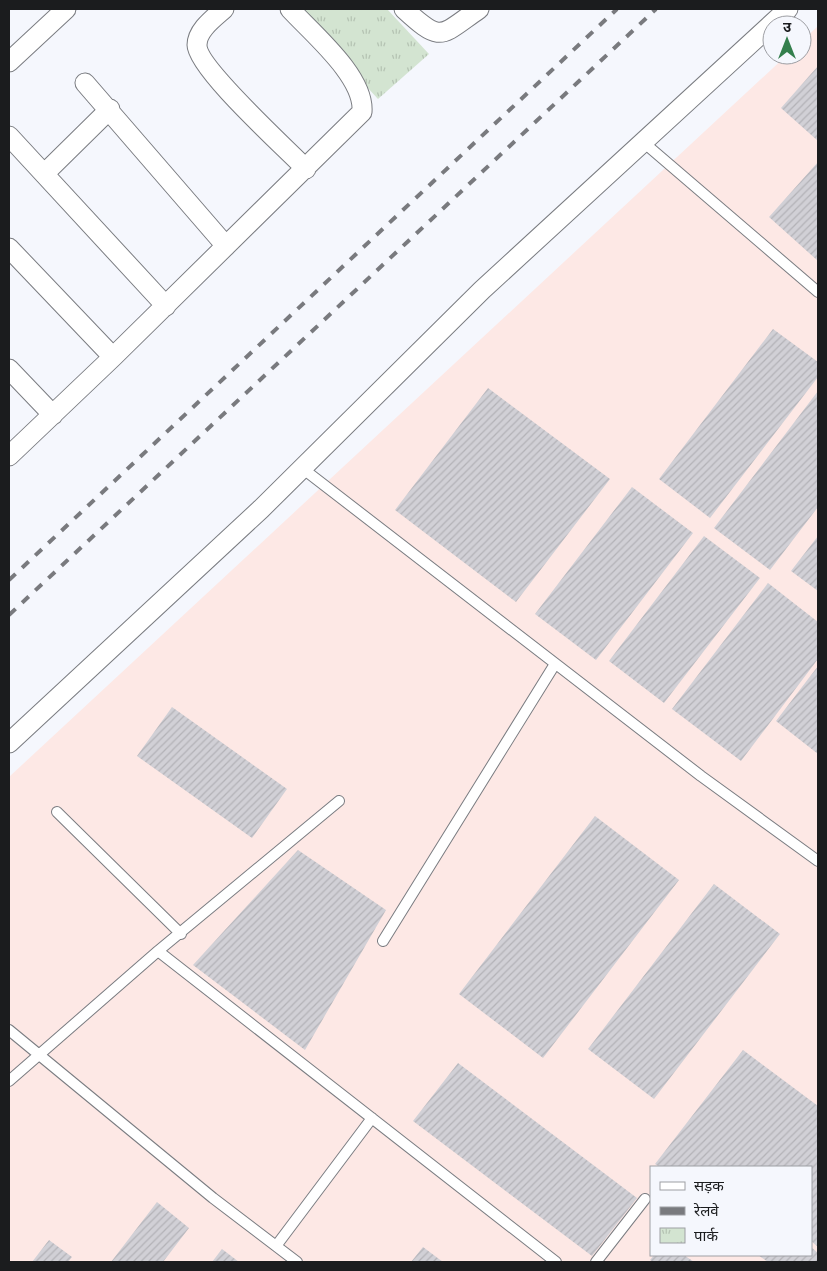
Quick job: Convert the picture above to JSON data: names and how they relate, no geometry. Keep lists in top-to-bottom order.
{
  "legend": ["सड़क", "रेलवे", "पार्क"],
  "north": "top"
}
